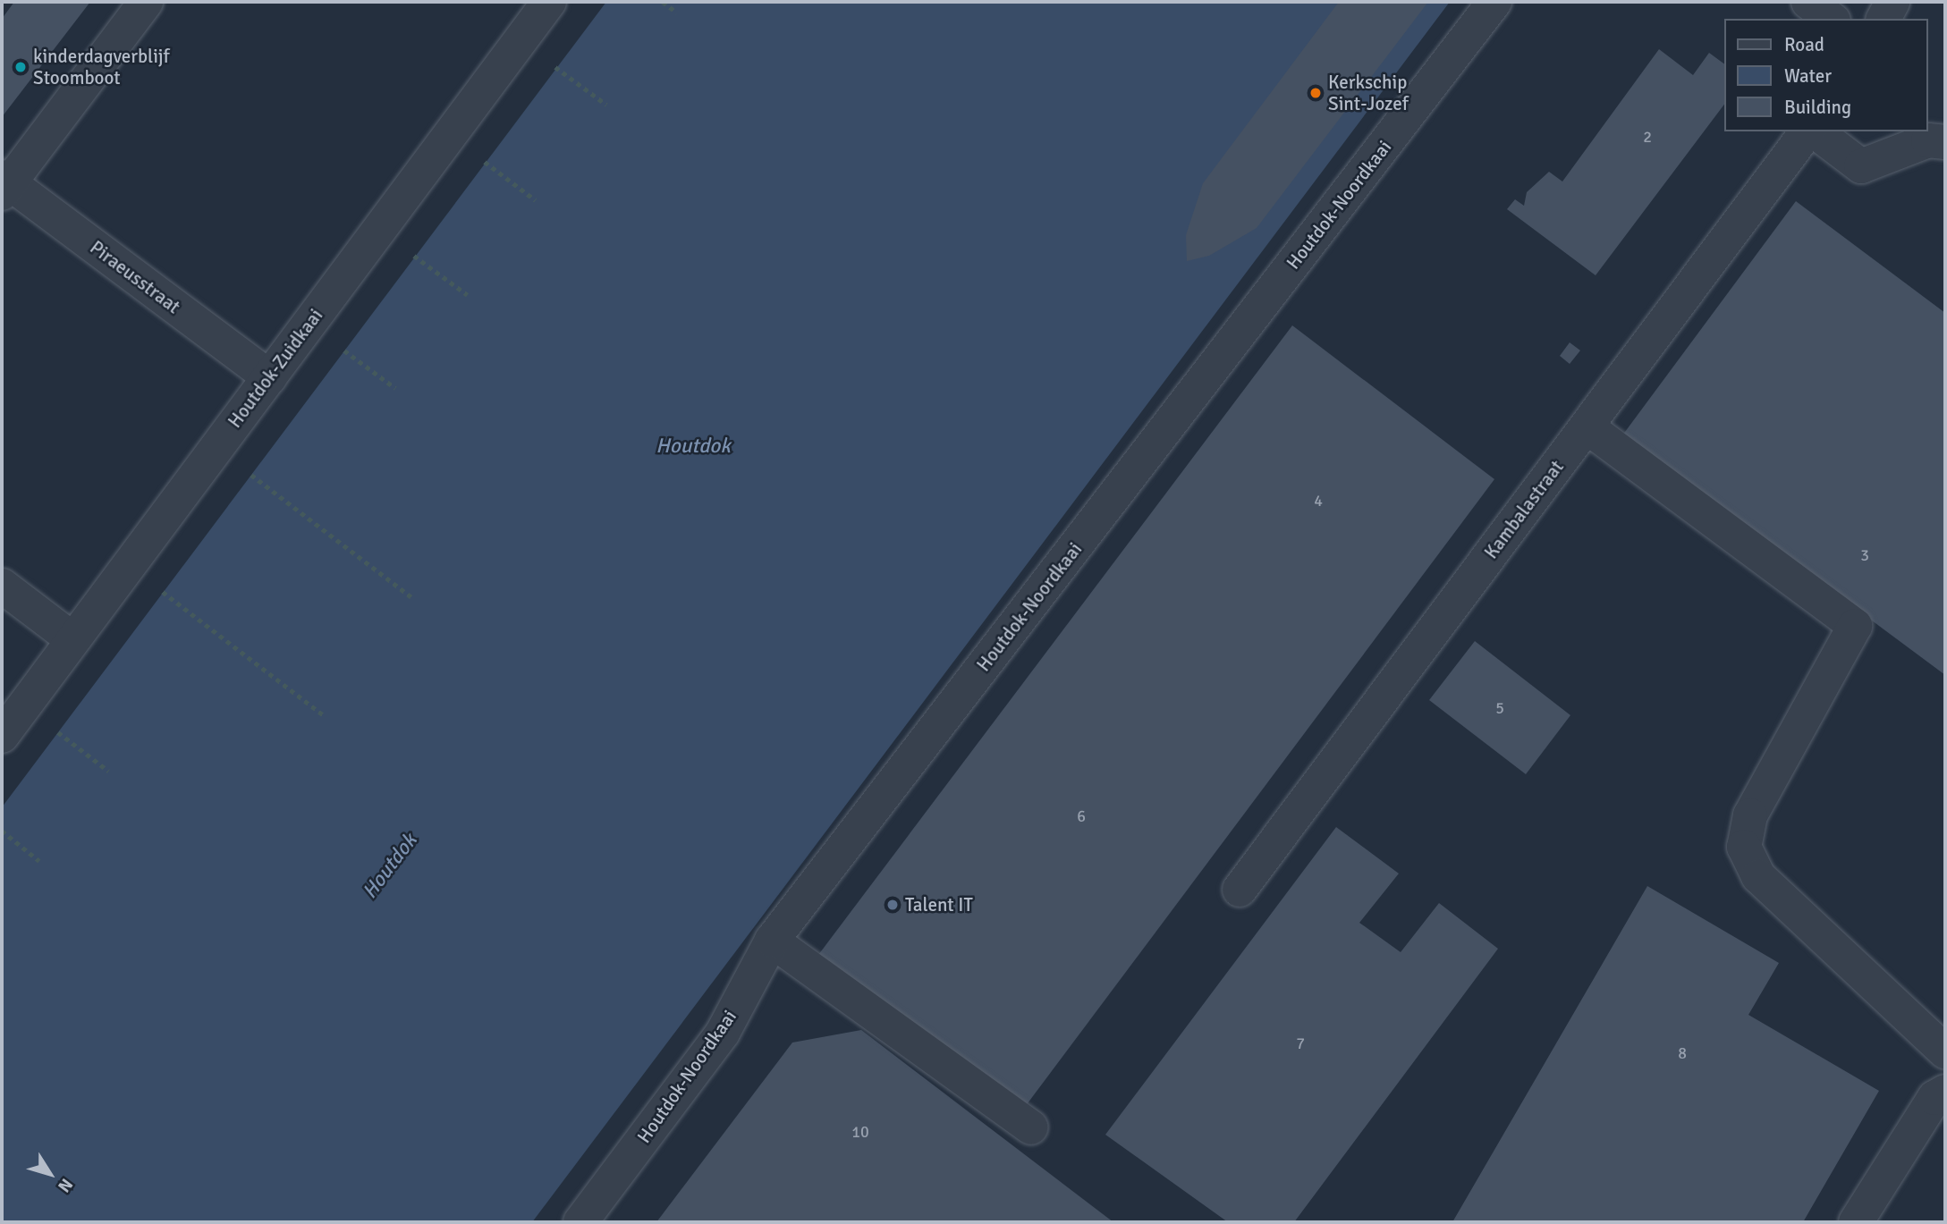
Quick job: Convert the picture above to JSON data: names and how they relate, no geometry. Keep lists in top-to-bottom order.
{
  "streets": {
    "street": [
      "Houtdok-Noordkaai",
      "Piraeusstraat",
      "Houtdok-Zuidkaai",
      "Kambalastraat"
    ]
  },
  "crossings": [
    ["Piraeusstraat", "Houtdok-Zuidkaai"]
  ],
  "water": ["Houtdok"],
  "places": ["kinderdagverblijf Stoomboot", "Kerkschip Sint-Jozef", "Talent IT"],
  "house_numbers": [
    "2",
    "4",
    "3",
    "5",
    "6",
    "7",
    "8",
    "10"
  ],
  "legend": ["Road", "Water", "Building"],
  "north": "bottom right"
}
